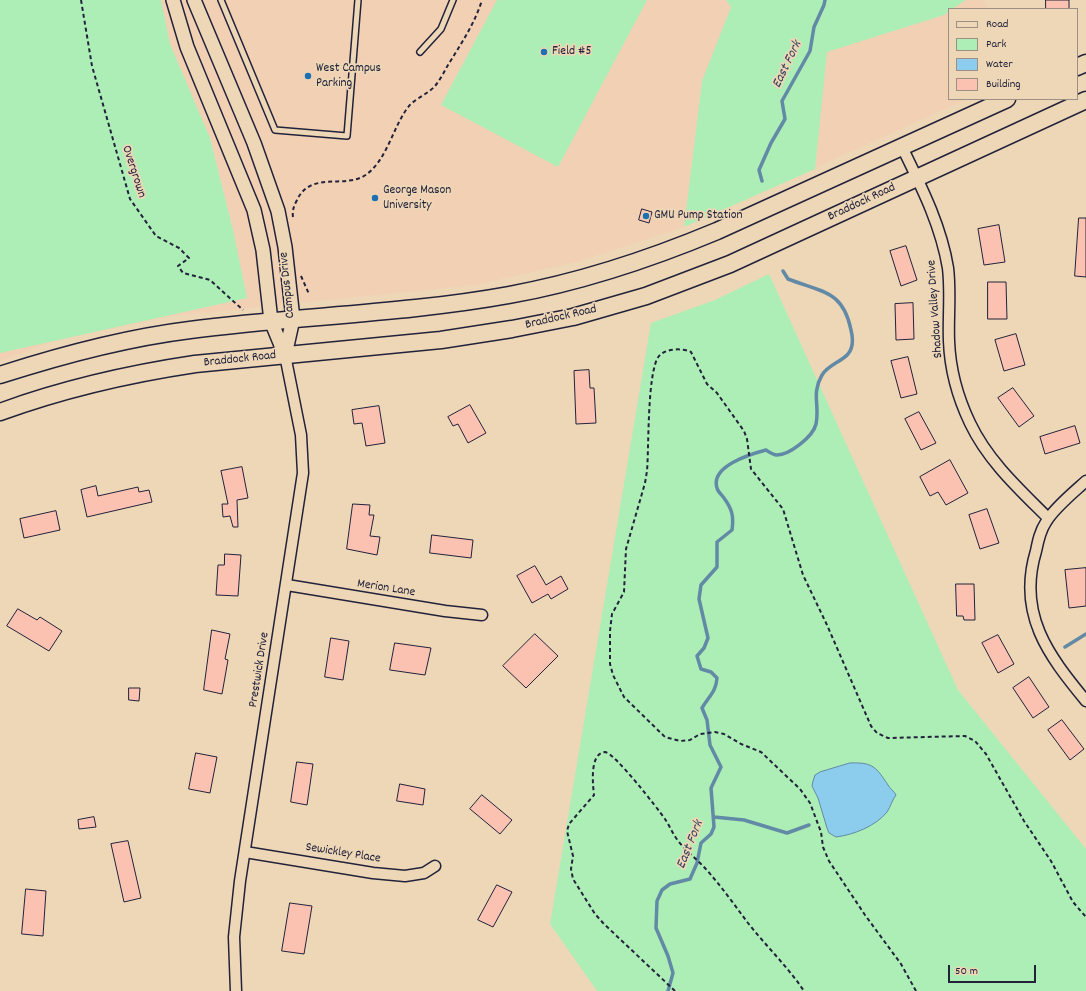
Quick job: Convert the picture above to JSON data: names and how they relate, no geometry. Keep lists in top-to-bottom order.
{
  "streets": {
    "main road": ["Braddock Road"],
    "street": [
      "Campus Drive",
      "Shadow Valley Drive",
      "Merion Lane",
      "Prestwick Drive",
      "Sewickley Place"
    ],
    "path": ["Overgrown"]
  },
  "crossings": [
    ["Braddock Road", "Campus Drive"],
    ["Braddock Road", "Shadow Valley Drive"],
    ["Braddock Road", "Prestwick Drive"],
    ["Campus Drive", "Prestwick Drive"],
    ["Merion Lane", "Prestwick Drive"],
    ["Prestwick Drive", "Sewickley Place"]
  ],
  "water": ["East Fork"],
  "places": [
    "Field #5",
    "West Campus Parking",
    "George Mason University",
    "GMU Pump Station"
  ],
  "legend": [
    "Road",
    "Park",
    "Water",
    "Building"
  ],
  "scale_bar": "50 m"
}
